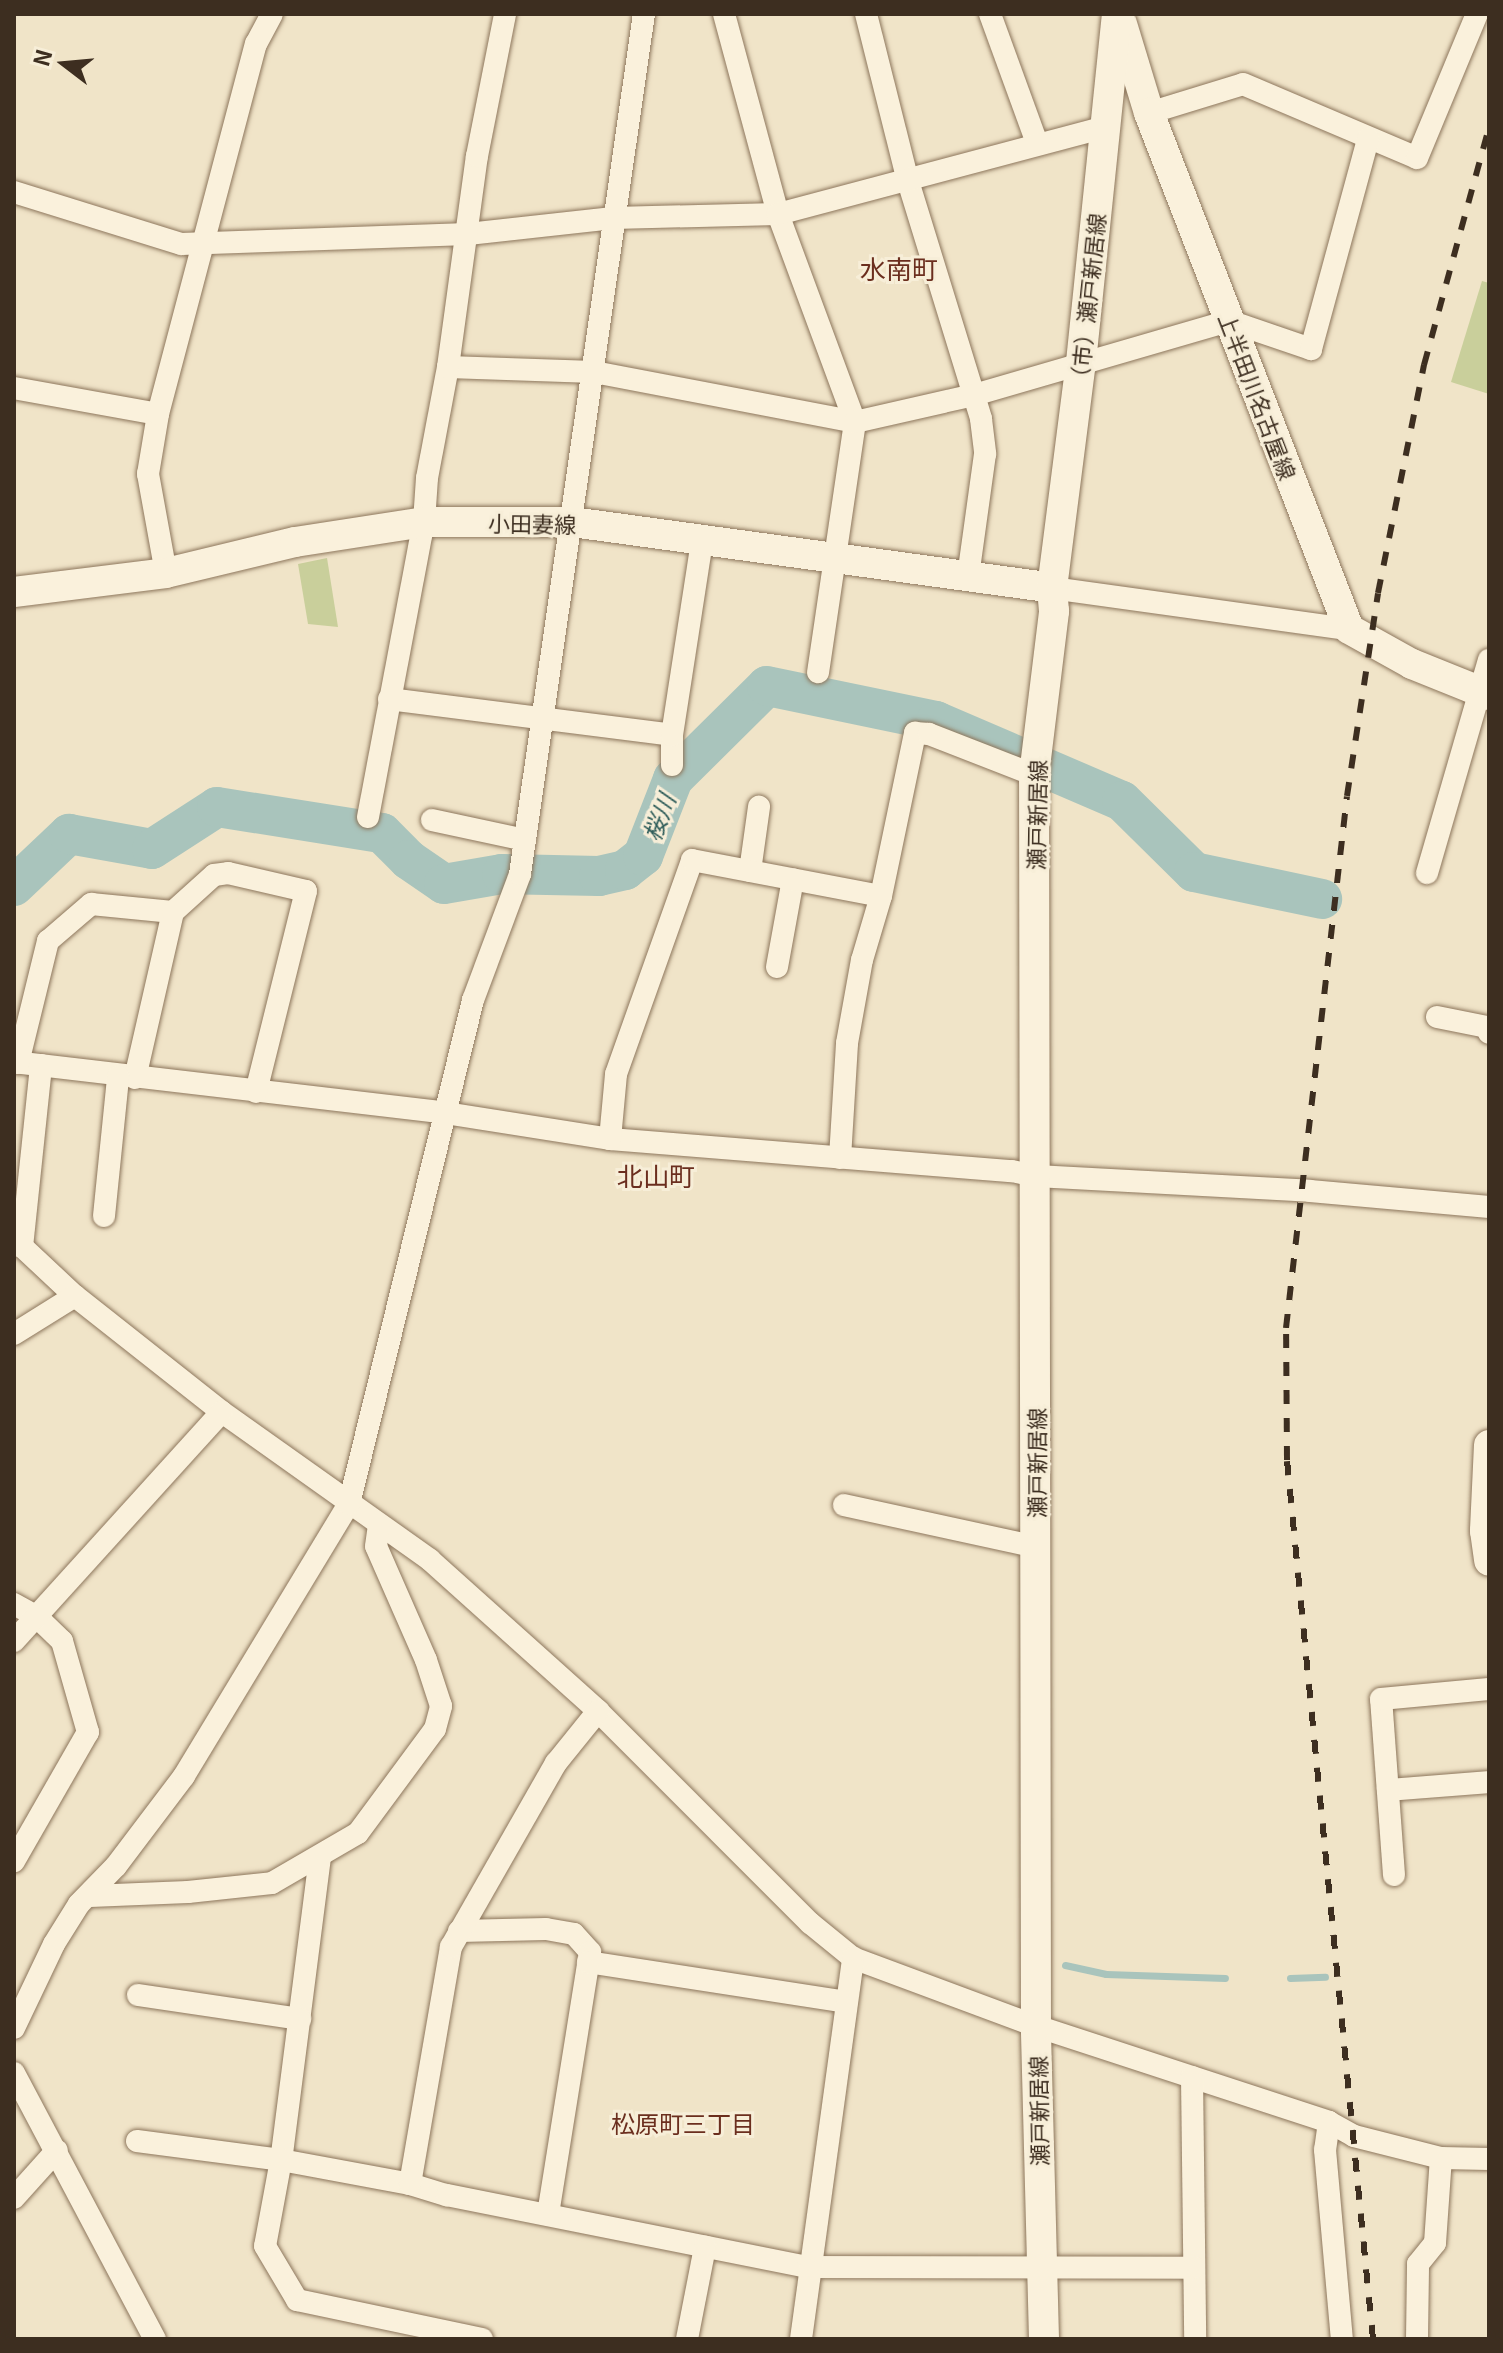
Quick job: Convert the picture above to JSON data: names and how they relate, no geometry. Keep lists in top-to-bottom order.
{
  "streets": {
    "street": [
      "（市）瀬戸新居線",
      "上半田川名古屋線",
      "小田妻線",
      "瀬戸新居線"
    ]
  },
  "crossings": [
    ["（市）瀬戸新居線", "上半田川名古屋線"],
    ["（市）瀬戸新居線", "小田妻線"],
    ["（市）瀬戸新居線", "瀬戸新居線"],
    ["小田妻線", "瀬戸新居線"]
  ],
  "districts": ["水南町", "北山町", "松原町三丁目"],
  "water": ["桜川"],
  "north": "left"
}
